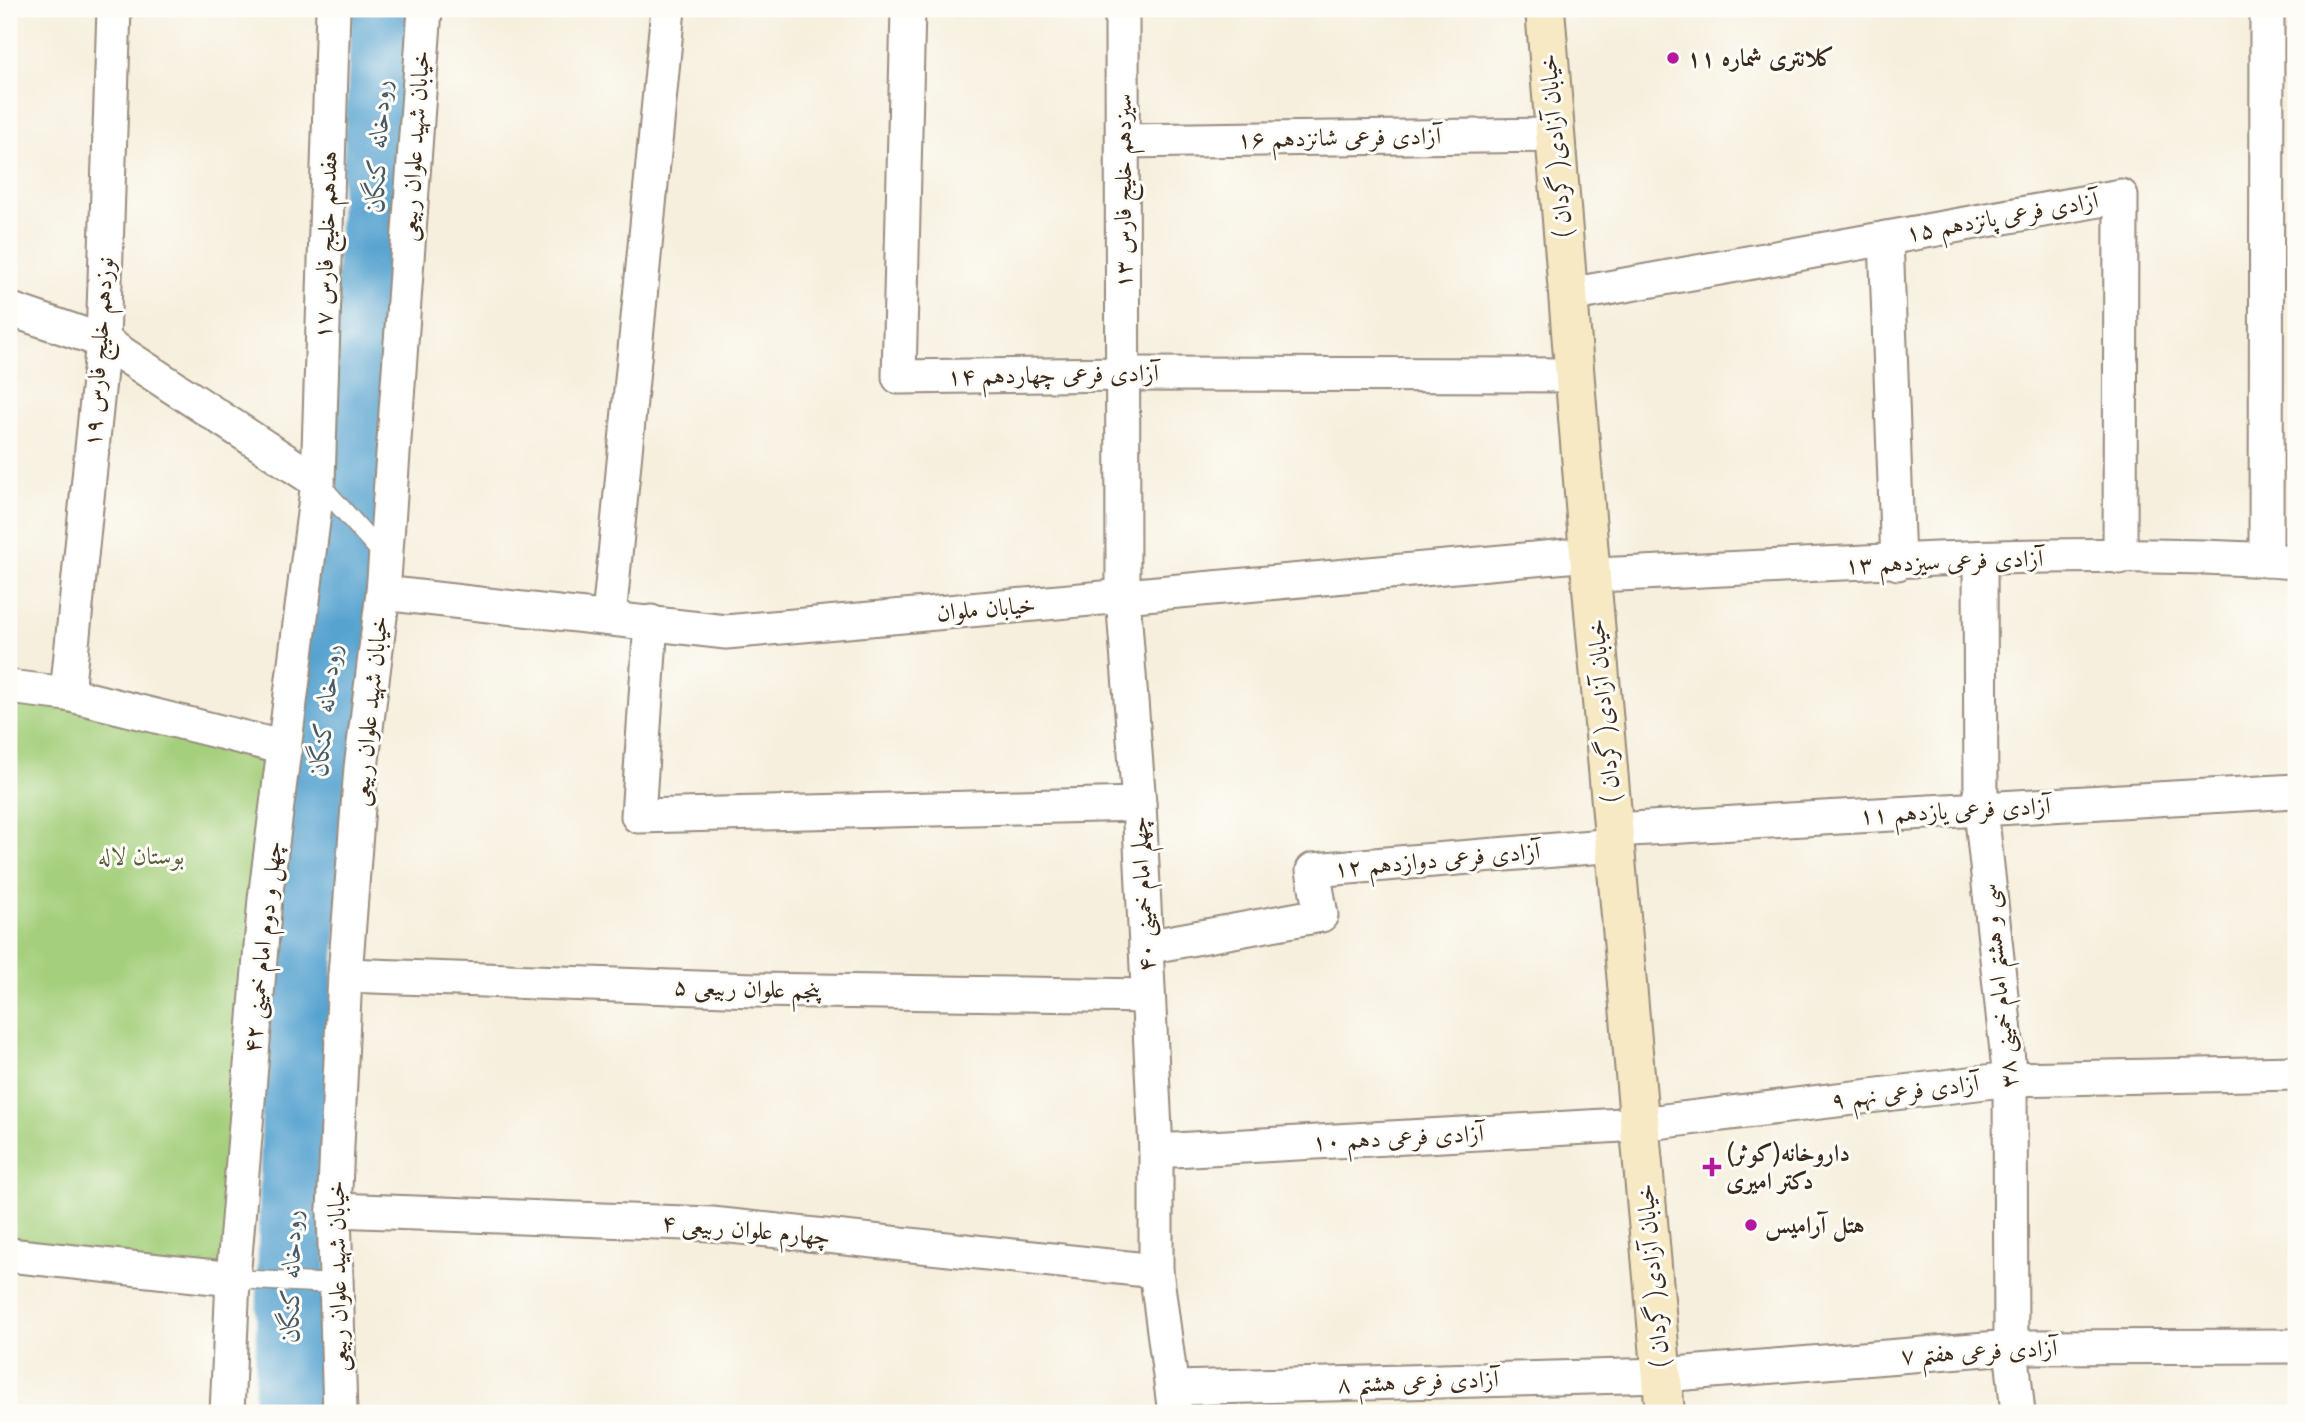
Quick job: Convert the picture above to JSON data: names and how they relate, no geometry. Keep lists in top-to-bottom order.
{
  "streets": {
    "main road": ["خیابان آزادی( گردان )"],
    "street": [
      "آزادی فرعی شانزدهم ۱۶",
      "خیابان شهید علوان ربیعی",
      "سیزدهم خلیج فارس ۱۳",
      "آزادی فرعی پانزدهم ۱۵",
      "هفدهم خلیج فارس ۱۷",
      "نوزدهم خلیج فارس ۱۹",
      "آزادی فرعی چهاردهم ۱۴",
      "آزادی فرعی سیزدهم ۱۳",
      "خیابان ملوان",
      "آزادی فرعی یازدهم ۱۱",
      "آزادی فرعی دوازدهم ۱۲",
      "چهلم امام خمینی ۴۰",
      "چهل و دوم امام خمینی ۴۲",
      "سی و هشتم امام خمینی ۳۸",
      "پنجم علوان ربیعی ۵",
      "آزادی فرعی نهم ۹",
      "آزادی فرعی دهم ۱۰",
      "چهارم علوان ربیعی ۴",
      "آزادی فرعی هفتم ۷",
      "آزادی فرعی هشتم ۸"
    ]
  },
  "crossings": [
    ["آزادی فرعی شانزدهم ۱۶", "خیابان آزادی( گردان )"],
    ["آزادی فرعی شانزدهم ۱۶", "سیزدهم خلیج فارس ۱۳"],
    ["خیابان شهید علوان ربیعی", "خیابان ملوان"],
    ["خیابان شهید علوان ربیعی", "پنجم علوان ربیعی ۵"],
    ["خیابان شهید علوان ربیعی", "چهارم علوان ربیعی ۴"],
    ["خیابان آزادی( گردان )", "آزادی فرعی پانزدهم ۱۵"],
    ["خیابان آزادی( گردان )", "آزادی فرعی چهاردهم ۱۴"],
    ["خیابان آزادی( گردان )", "آزادی فرعی سیزدهم ۱۳"],
    ["خیابان آزادی( گردان )", "خیابان ملوان"],
    ["خیابان آزادی( گردان )", "آزادی فرعی یازدهم ۱۱"],
    ["خیابان آزادی( گردان )", "آزادی فرعی دوازدهم ۱۲"],
    ["خیابان آزادی( گردان )", "آزادی فرعی نهم ۹"],
    ["خیابان آزادی( گردان )", "آزادی فرعی دهم ۱۰"],
    ["خیابان آزادی( گردان )", "آزادی فرعی هفتم ۷"],
    ["خیابان آزادی( گردان )", "آزادی فرعی هشتم ۸"],
    ["سیزدهم خلیج فارس ۱۳", "آزادی فرعی چهاردهم ۱۴"],
    ["سیزدهم خلیج فارس ۱۳", "چهلم امام خمینی ۴۰"],
    ["آزادی فرعی پانزدهم ۱۵", "آزادی فرعی سیزدهم ۱۳"],
    ["هفدهم خلیج فارس ۱۷", "چهل و دوم امام خمینی ۴۲"],
    ["آزادی فرعی چهاردهم ۱۴", "چهلم امام خمینی ۴۰"],
    ["آزادی فرعی سیزدهم ۱۳", "خیابان ملوان"],
    ["آزادی فرعی سیزدهم ۱۳", "سی و هشتم امام خمینی ۳۸"],
    ["خیابان ملوان", "چهلم امام خمینی ۴۰"],
    ["آزادی فرعی یازدهم ۱۱", "آزادی فرعی دوازدهم ۱۲"],
    ["آزادی فرعی یازدهم ۱۱", "سی و هشتم امام خمینی ۳۸"],
    ["آزادی فرعی دوازدهم ۱۲", "چهلم امام خمینی ۴۰"],
    ["چهلم امام خمینی ۴۰", "پنجم علوان ربیعی ۵"],
    ["چهلم امام خمینی ۴۰", "آزادی فرعی دهم ۱۰"],
    ["چهلم امام خمینی ۴۰", "چهارم علوان ربیعی ۴"],
    ["چهلم امام خمینی ۴۰", "آزادی فرعی هشتم ۸"],
    ["سی و هشتم امام خمینی ۳۸", "آزادی فرعی نهم ۹"],
    ["سی و هشتم امام خمینی ۳۸", "آزادی فرعی هفتم ۷"],
    ["آزادی فرعی نهم ۹", "آزادی فرعی دهم ۱۰"],
    ["آزادی فرعی هفتم ۷", "آزادی فرعی هشتم ۸"]
  ],
  "water": ["رودخانه کنگان"],
  "parks": ["بوستان لاله"],
  "places": {
    "other": ["کلانتری شماره ۱۱", "هتل آرامیس"],
    "health": ["داروخانه(کوثر) دکتر امیری"]
  }
}
